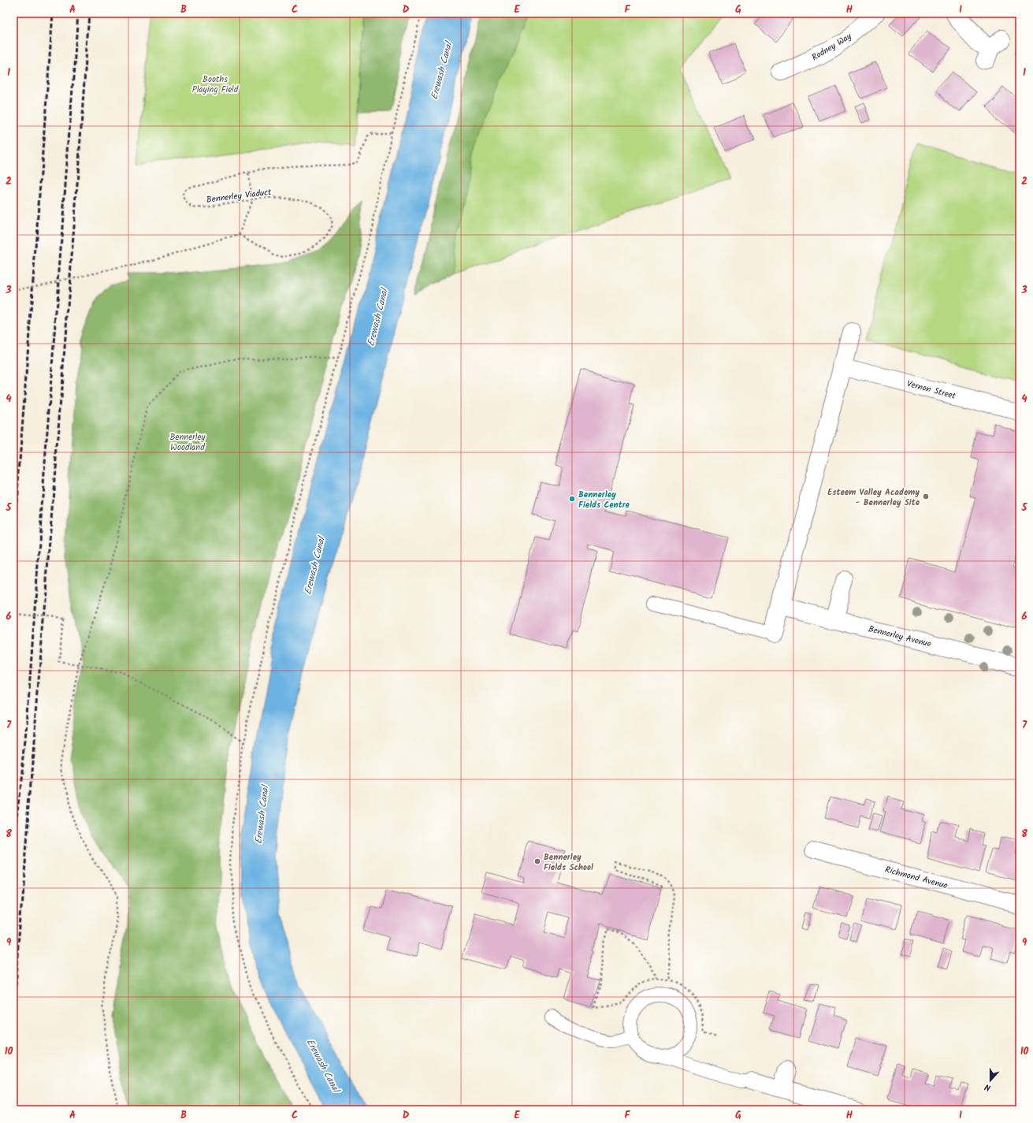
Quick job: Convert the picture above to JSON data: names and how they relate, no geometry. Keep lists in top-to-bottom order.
{
  "streets": {
    "street": [
      "Rodney Way",
      "Vernon Street",
      "Bennerley Avenue",
      "Richmond Avenue"
    ],
    "path": ["Bennerley Viaduct"]
  },
  "water": ["Erewash Canal"],
  "parks": ["Booths Playing Field", "Bennerley Woodland"],
  "places": ["Esteem Valley Academy - Bennerley Site", "Bennerley Fields Centre", "Bennerley Fields School"],
  "north": "bottom",
  "grid": {
    "columns": [
      "A",
      "B",
      "C",
      "D",
      "E",
      "F",
      "G",
      "H",
      "I"
    ],
    "rows": [
      "1",
      "2",
      "3",
      "4",
      "5",
      "6",
      "7",
      "8",
      "9",
      "10"
    ]
  }
}
